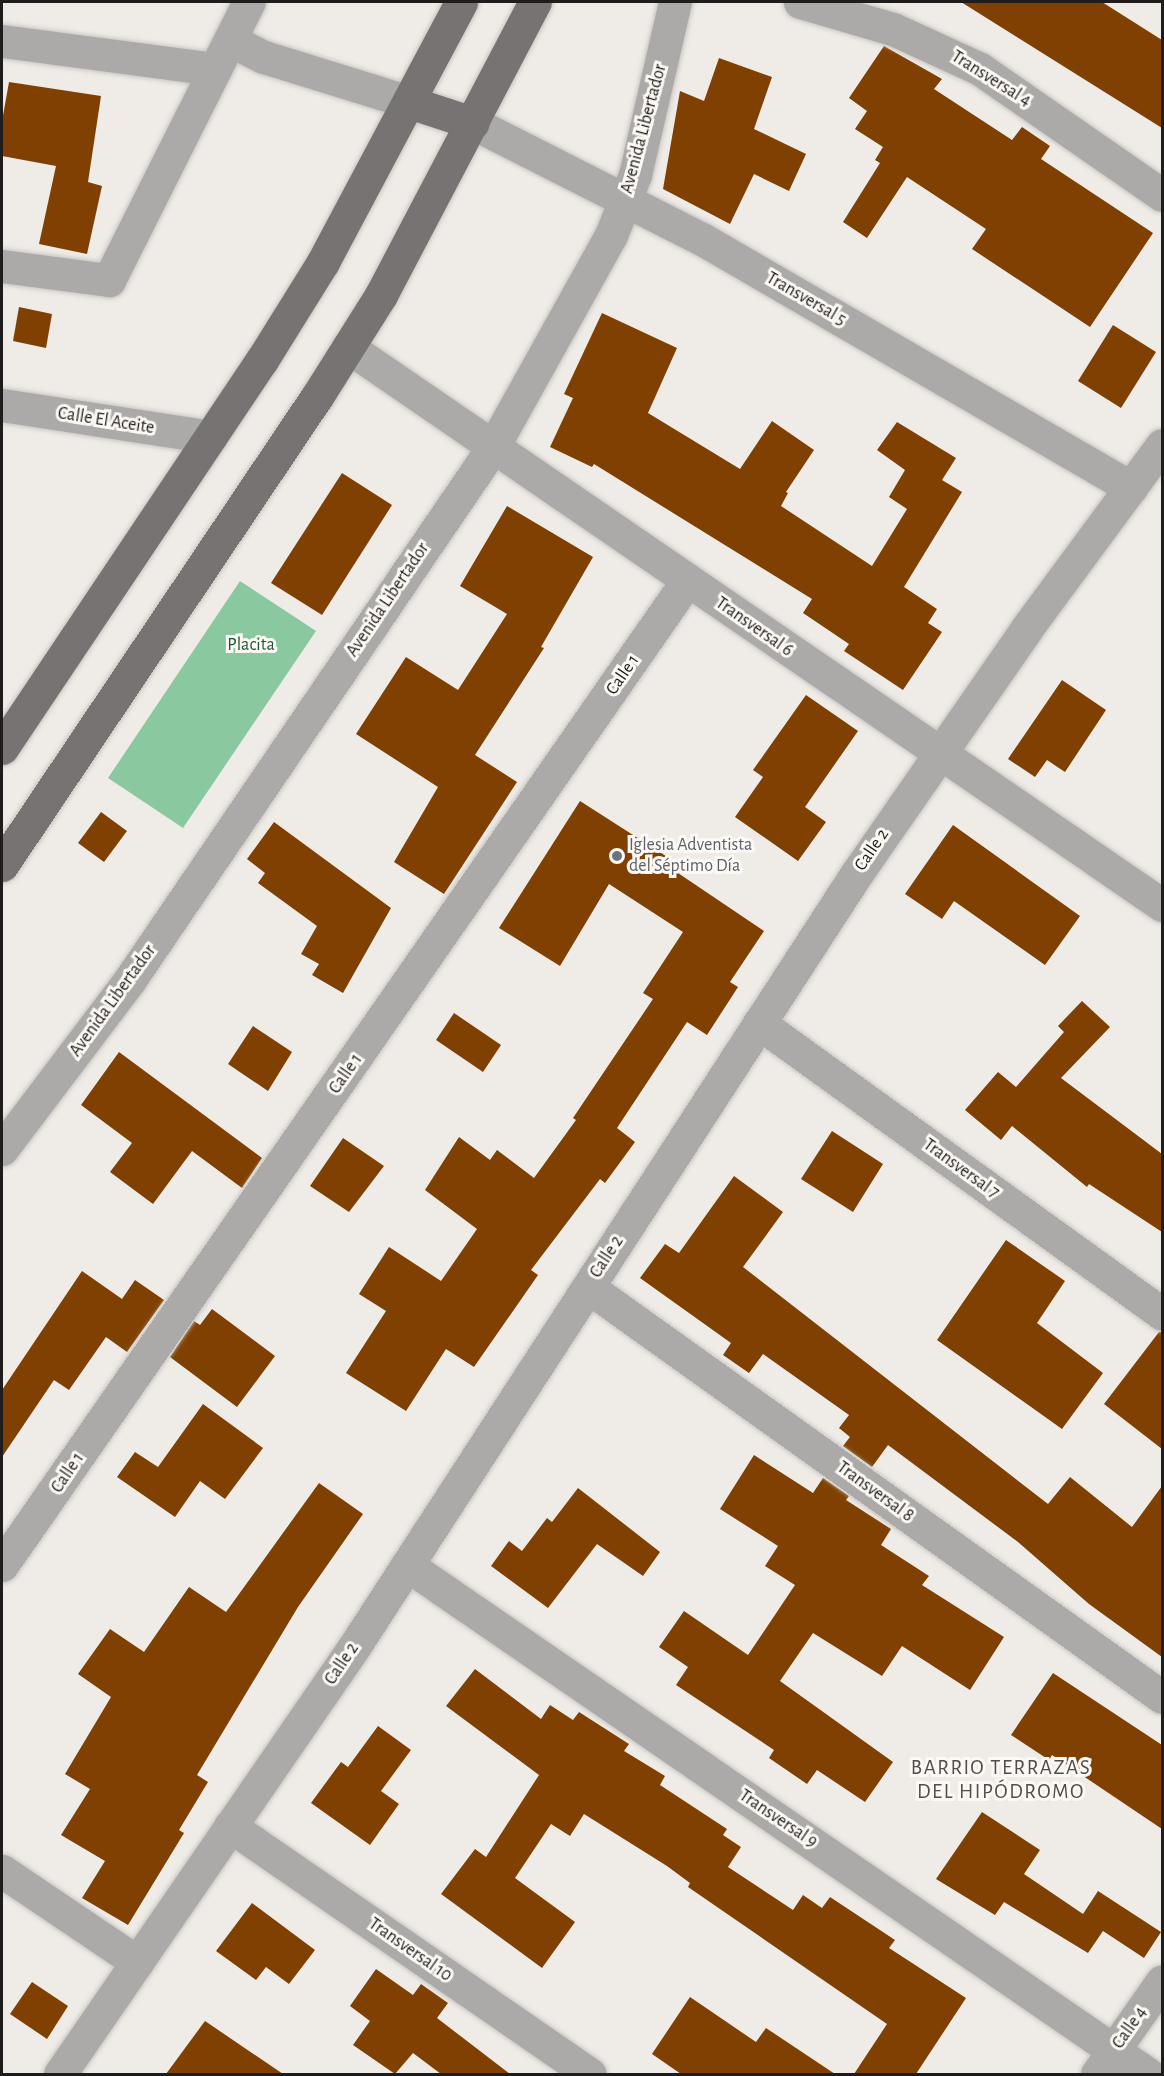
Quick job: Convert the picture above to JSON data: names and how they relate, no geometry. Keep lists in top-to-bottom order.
{
  "streets": {
    "street": [
      "Transversal 4",
      "Avenida Libertador",
      "Transversal 5",
      "Calle El Aceite",
      "Transversal 6",
      "Calle 1",
      "Calle 2",
      "Transversal 7",
      "Transversal 8",
      "Transversal 9",
      "Transversal 10",
      "Calle 4"
    ]
  },
  "crossings": [
    ["Avenida Libertador", "Transversal 5"],
    ["Avenida Libertador", "Transversal 6"],
    ["Transversal 5", "Calle 2"],
    ["Transversal 6", "Calle 1"],
    ["Transversal 6", "Calle 2"],
    ["Calle 2", "Transversal 7"],
    ["Calle 2", "Transversal 8"],
    ["Calle 2", "Transversal 9"],
    ["Calle 2", "Transversal 10"],
    ["Transversal 9", "Calle 4"]
  ],
  "districts": ["BARRIO TERRAZAS DEL HIPÓDROMO"],
  "parks": ["Placita"],
  "places": ["Iglesia Adventista del Séptimo Día"]
}
